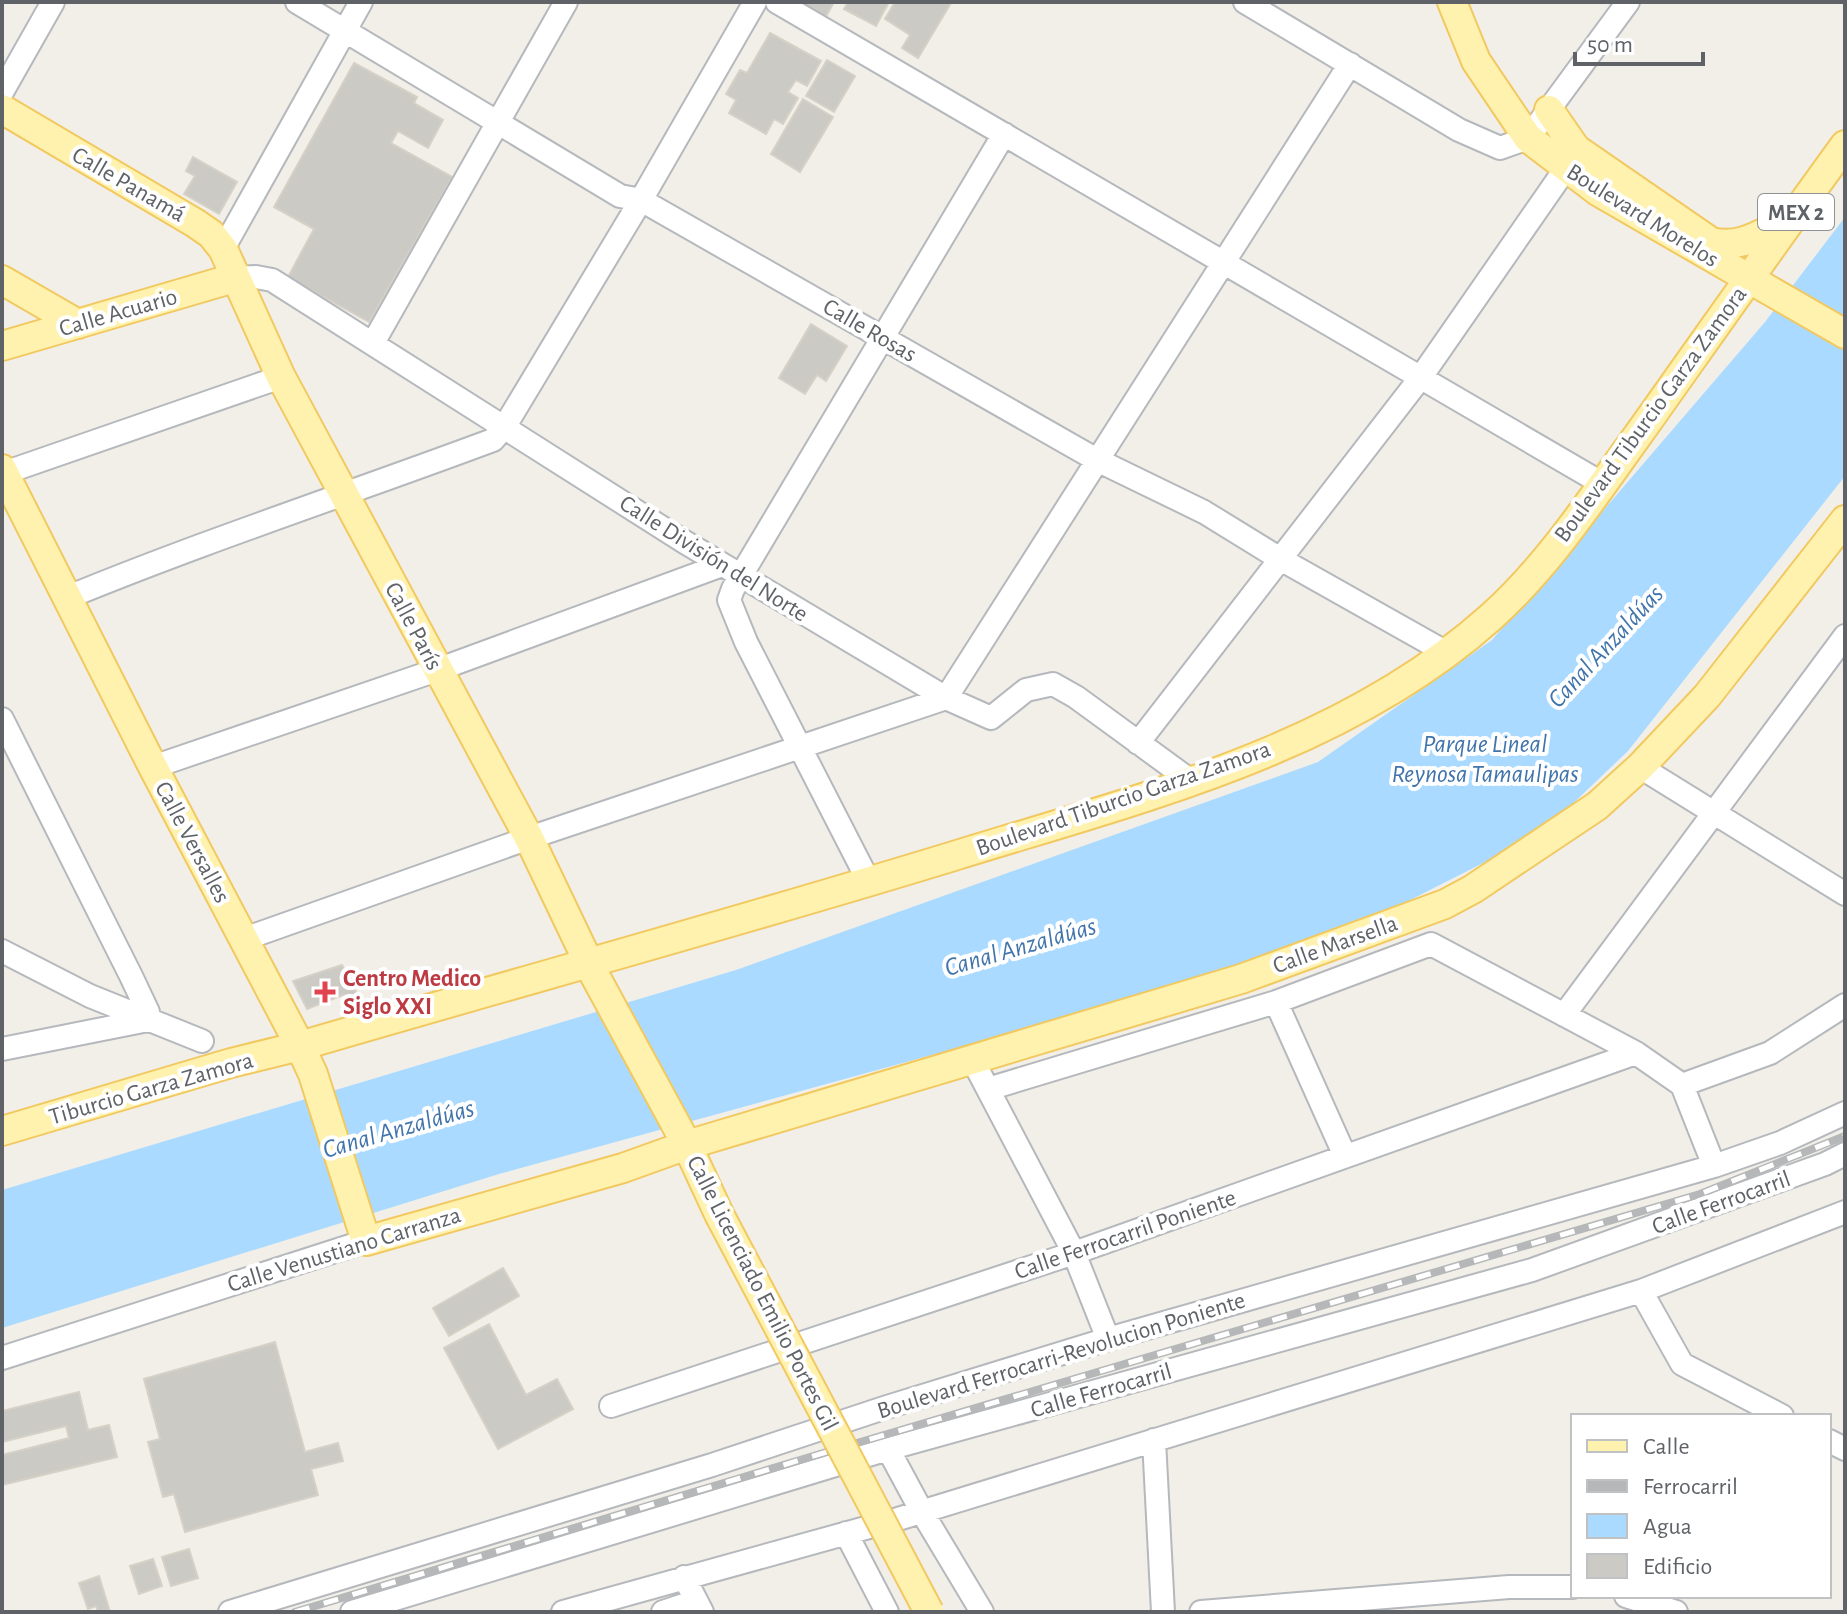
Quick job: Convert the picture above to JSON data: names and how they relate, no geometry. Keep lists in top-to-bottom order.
{
  "streets": {
    "main road": [
      "Calle Panamá",
      "MEX 2",
      "Boulevard Morelos",
      "Calle Acuario",
      "Boulevard Tiburcio Garza Zamora",
      "Calle París",
      "Calle Versalles",
      "Calle Marsella",
      "Tiburcio Garza Zamora",
      "Calle Venustiano Carranza",
      "Calle Licenciado Emilio Portes Gil"
    ],
    "street": [
      "Calle Rosas",
      "Calle División del Norte",
      "Calle Ferrocarril",
      "Calle Ferrocarril Poniente",
      "Boulevard Ferrocarri-Revolucion Poniente"
    ]
  },
  "crossings": [
    ["Calle Panamá", "Calle Acuario"],
    ["Calle Panamá", "Calle División del Norte"],
    ["Calle Panamá", "Calle París"],
    ["Boulevard Morelos", "Boulevard Tiburcio Garza Zamora"],
    ["Calle Acuario", "Calle División del Norte"],
    ["Calle Acuario", "Calle París"],
    ["Calle Rosas", "Boulevard Tiburcio Garza Zamora"],
    ["Boulevard Tiburcio Garza Zamora", "Calle División del Norte"],
    ["Boulevard Tiburcio Garza Zamora", "Calle París"],
    ["Boulevard Tiburcio Garza Zamora", "Calle Versalles"],
    ["Boulevard Tiburcio Garza Zamora", "Tiburcio Garza Zamora"],
    ["Boulevard Tiburcio Garza Zamora", "Calle Licenciado Emilio Portes Gil"],
    ["Calle División del Norte", "Calle París"],
    ["Calle París", "Calle Licenciado Emilio Portes Gil"],
    ["Calle Versalles", "Tiburcio Garza Zamora"],
    ["Calle Versalles", "Calle Venustiano Carranza"],
    ["Calle Marsella", "Calle Venustiano Carranza"],
    ["Calle Marsella", "Calle Licenciado Emilio Portes Gil"],
    ["Calle Venustiano Carranza", "Calle Licenciado Emilio Portes Gil"]
  ],
  "water": ["Canal Anzaldúas", "Parque Lineal Reynosa Tamaulipas"],
  "places": {
    "health": ["Centro Medico Siglo XXI"]
  },
  "legend": [
    "Calle",
    "Ferrocarril",
    "Agua",
    "Edificio"
  ],
  "scale_bar": "50 m"
}
